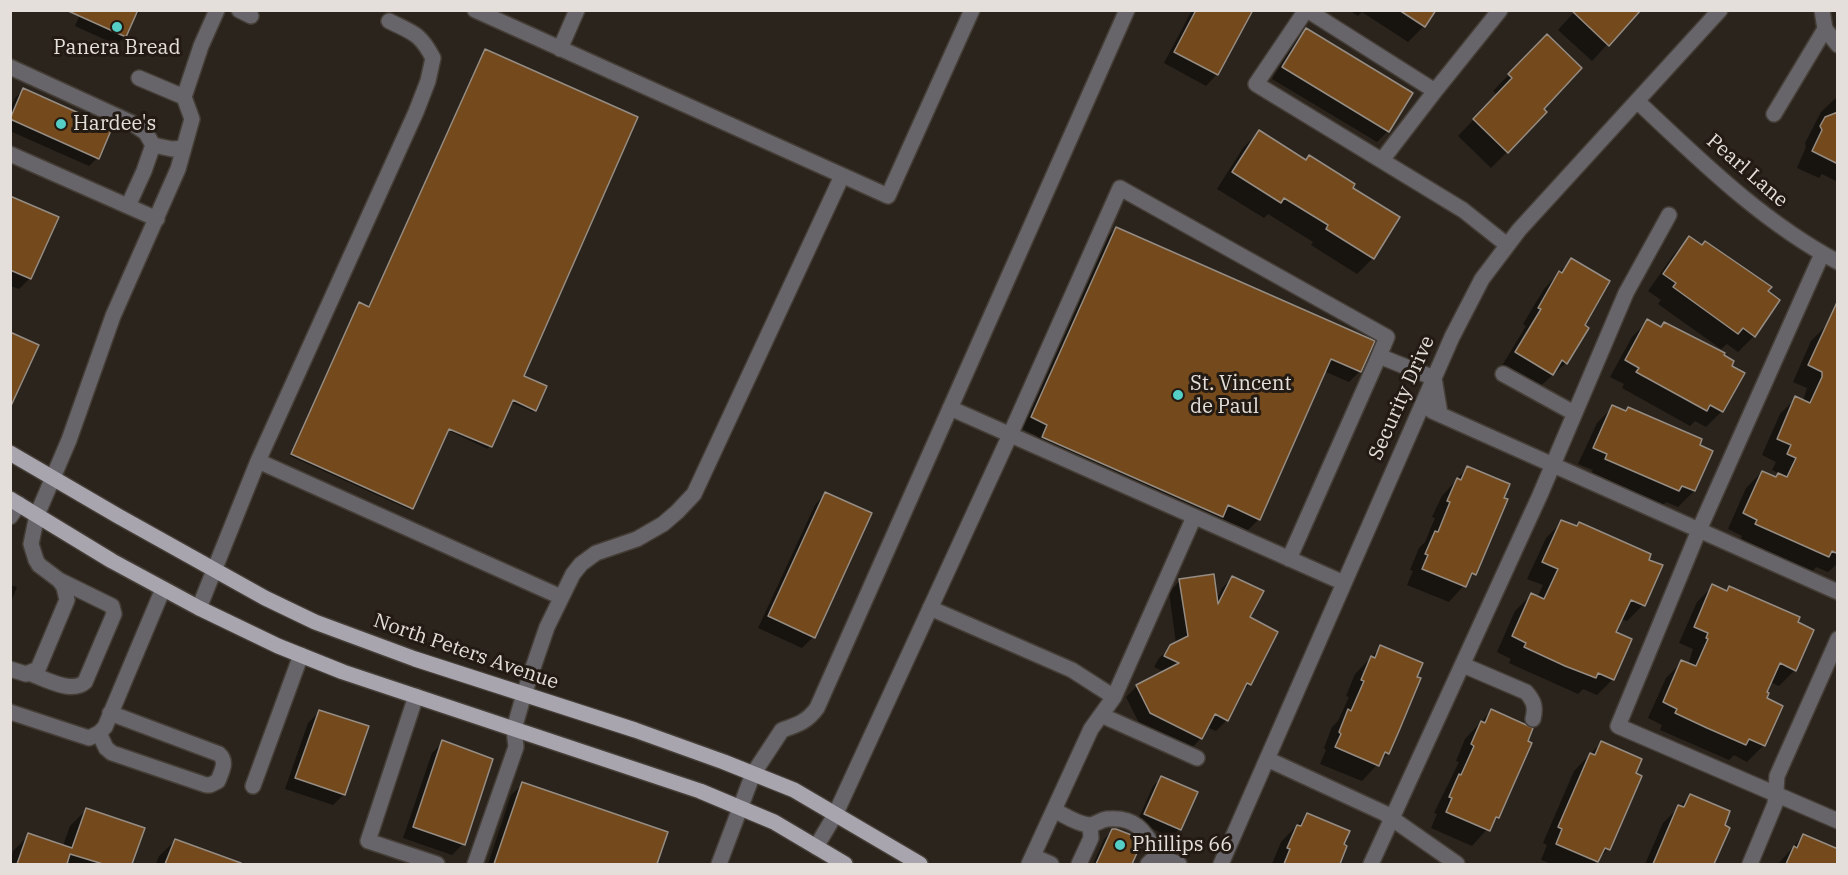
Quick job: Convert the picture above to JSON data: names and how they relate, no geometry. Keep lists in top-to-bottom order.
{
  "streets": {
    "main road": ["North Peters Avenue"],
    "street": ["Pearl Lane", "Security Drive"]
  },
  "crossings": [
    ["Pearl Lane", "Security Drive"]
  ],
  "places": [
    "Panera Bread",
    "Hardee's",
    "St. Vincent de Paul",
    "Phillips 66"
  ]
}
